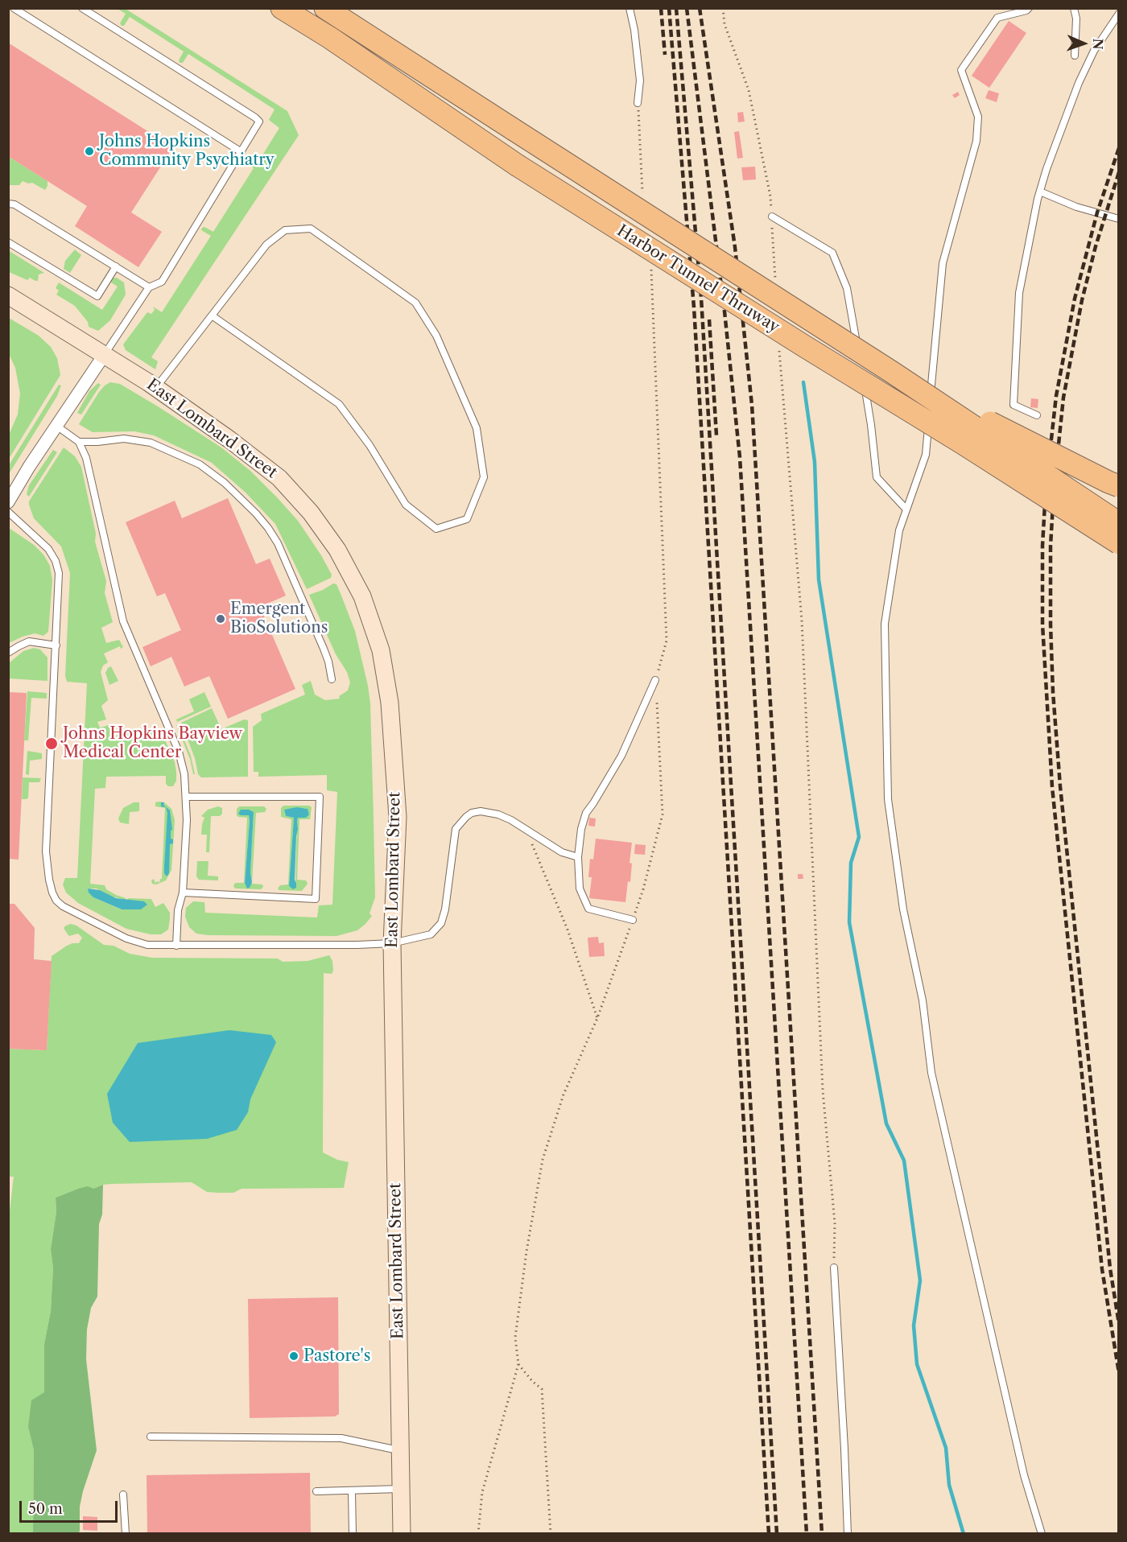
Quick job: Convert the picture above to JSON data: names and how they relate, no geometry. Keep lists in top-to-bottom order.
{
  "streets": {
    "highway": ["Harbor Tunnel Thruway"],
    "main road": ["East Lombard Street"]
  },
  "places": [
    "Johns Hopkins Community Psychiatry",
    "Emergent BioSolutions",
    "Johns Hopkins Bayview Medical Center",
    "Pastore's"
  ],
  "scale_bar": "50 m",
  "north": "right"
}
